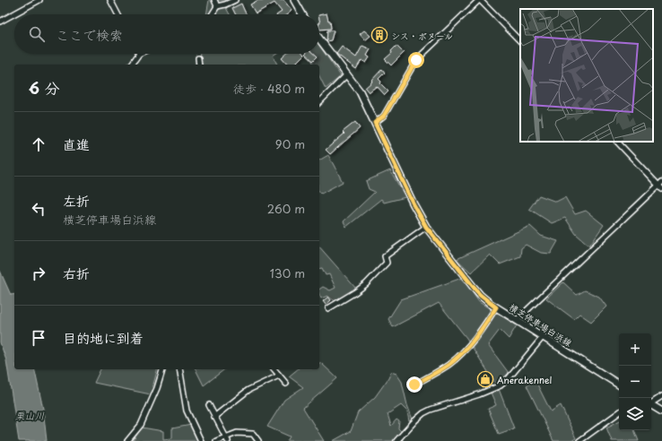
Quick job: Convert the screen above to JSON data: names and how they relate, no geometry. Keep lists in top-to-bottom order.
{
  "streets": {
    "main road": ["横芝停車場白浜線"]
  },
  "water": ["栗山川"],
  "places": {
    "building": ["シス・ボヌール"],
    "shop": ["Anerakennel"]
  },
  "page": {
    "search": "ここで検索",
    "heading": ["6 分", "徒歩 · 480 m"],
    "list": [
      ["直進", "90 m"],
      ["左折", "横芝停車場白浜線", "260 m"],
      ["右折", "130 m"],
      "目的地に到着"
    ],
    "map_buttons": ["+", "−"]
  }
}
